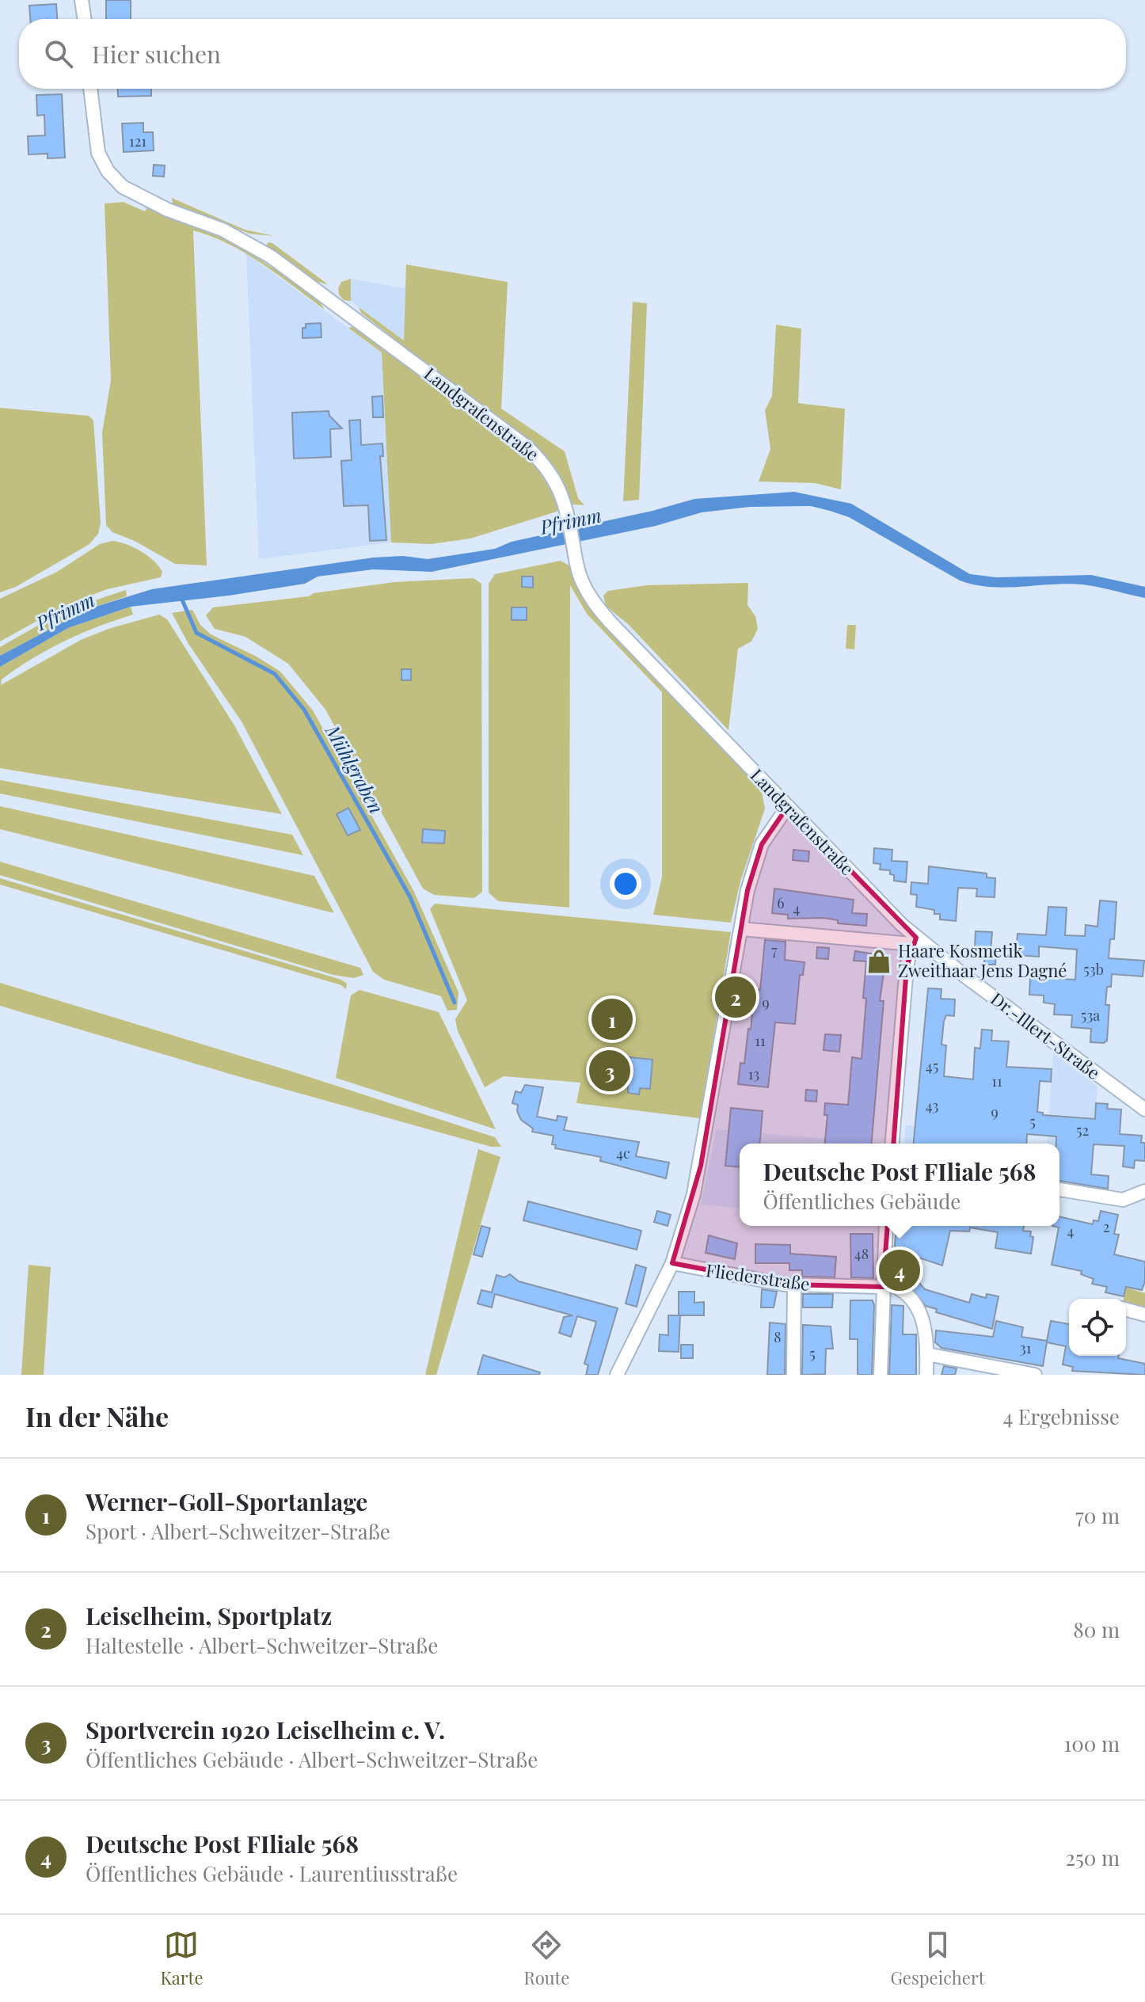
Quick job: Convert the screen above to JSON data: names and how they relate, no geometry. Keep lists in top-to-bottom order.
{
  "streets": {
    "street": ["Landgrafenstraße", "Dr.-Illert-Straße", "Fliederstraße"]
  },
  "crossings": [
    ["Landgrafenstraße", "Dr.-Illert-Straße"]
  ],
  "water": ["Pfrimm", "Mühlgraben"],
  "places": {
    "shop": ["Haare Kosmetik Zweithaar Jens Dagné"]
  },
  "house_numbers": [
    "121",
    "6",
    "4",
    "7",
    "53b",
    "9",
    "53a",
    "11",
    "45",
    "13",
    "11",
    "43",
    "9",
    "5",
    "52",
    "4c",
    "2",
    "4",
    "48",
    "8",
    "31",
    "5"
  ],
  "page": {
    "search": "Hier suchen",
    "pins": [
      "2",
      "1",
      "3",
      "4"
    ],
    "popup": ["Deutsche Post FIliale 568", "Öffentliches Gebäude"],
    "heading": ["In der Nähe", "4 Ergebnisse"],
    "list": [
      {
        "mark": "1",
        "name": "Werner-Goll-Sportanlage",
        "note": "Sport · Albert-Schweitzer-Straße",
        "value": "70 m"
      },
      {
        "mark": "2",
        "name": "Leiselheim, Sportplatz",
        "note": "Haltestelle · Albert-Schweitzer-Straße",
        "value": "80 m"
      },
      {
        "mark": "3",
        "name": "Sportverein 1920 Leiselheim e. V.",
        "note": "Öffentliches Gebäude · Albert-Schweitzer-Straße",
        "value": "100 m"
      },
      {
        "mark": "4",
        "name": "Deutsche Post FIliale 568",
        "note": "Öffentliches Gebäude · Laurentiusstraße",
        "value": "250 m"
      }
    ],
    "nav": ["Karte", "Route", "Gespeichert"]
  }
}
